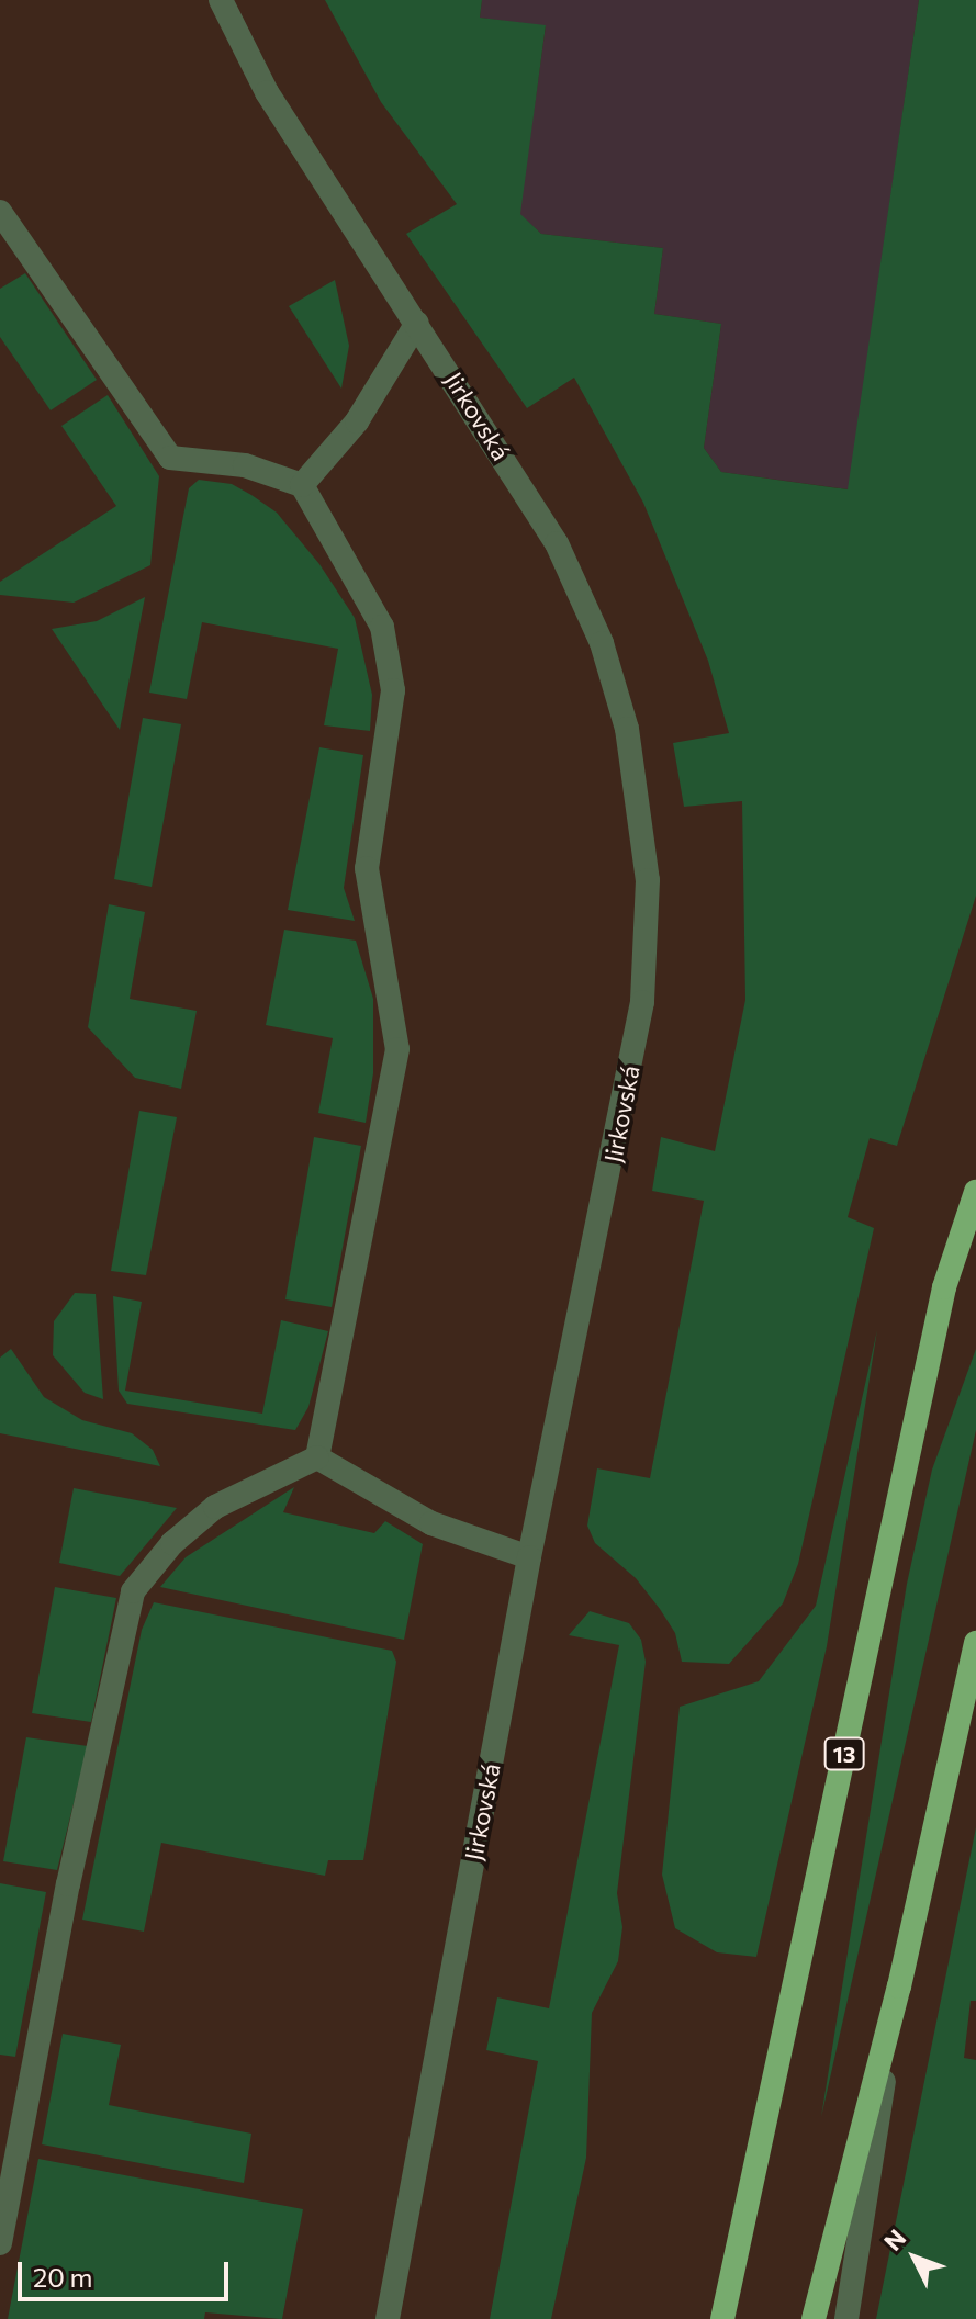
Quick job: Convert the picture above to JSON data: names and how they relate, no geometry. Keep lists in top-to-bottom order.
{
  "streets": {
    "highway": ["13"],
    "street": ["Jirkovská"]
  },
  "scale_bar": "20 m",
  "north": "top left"
}
